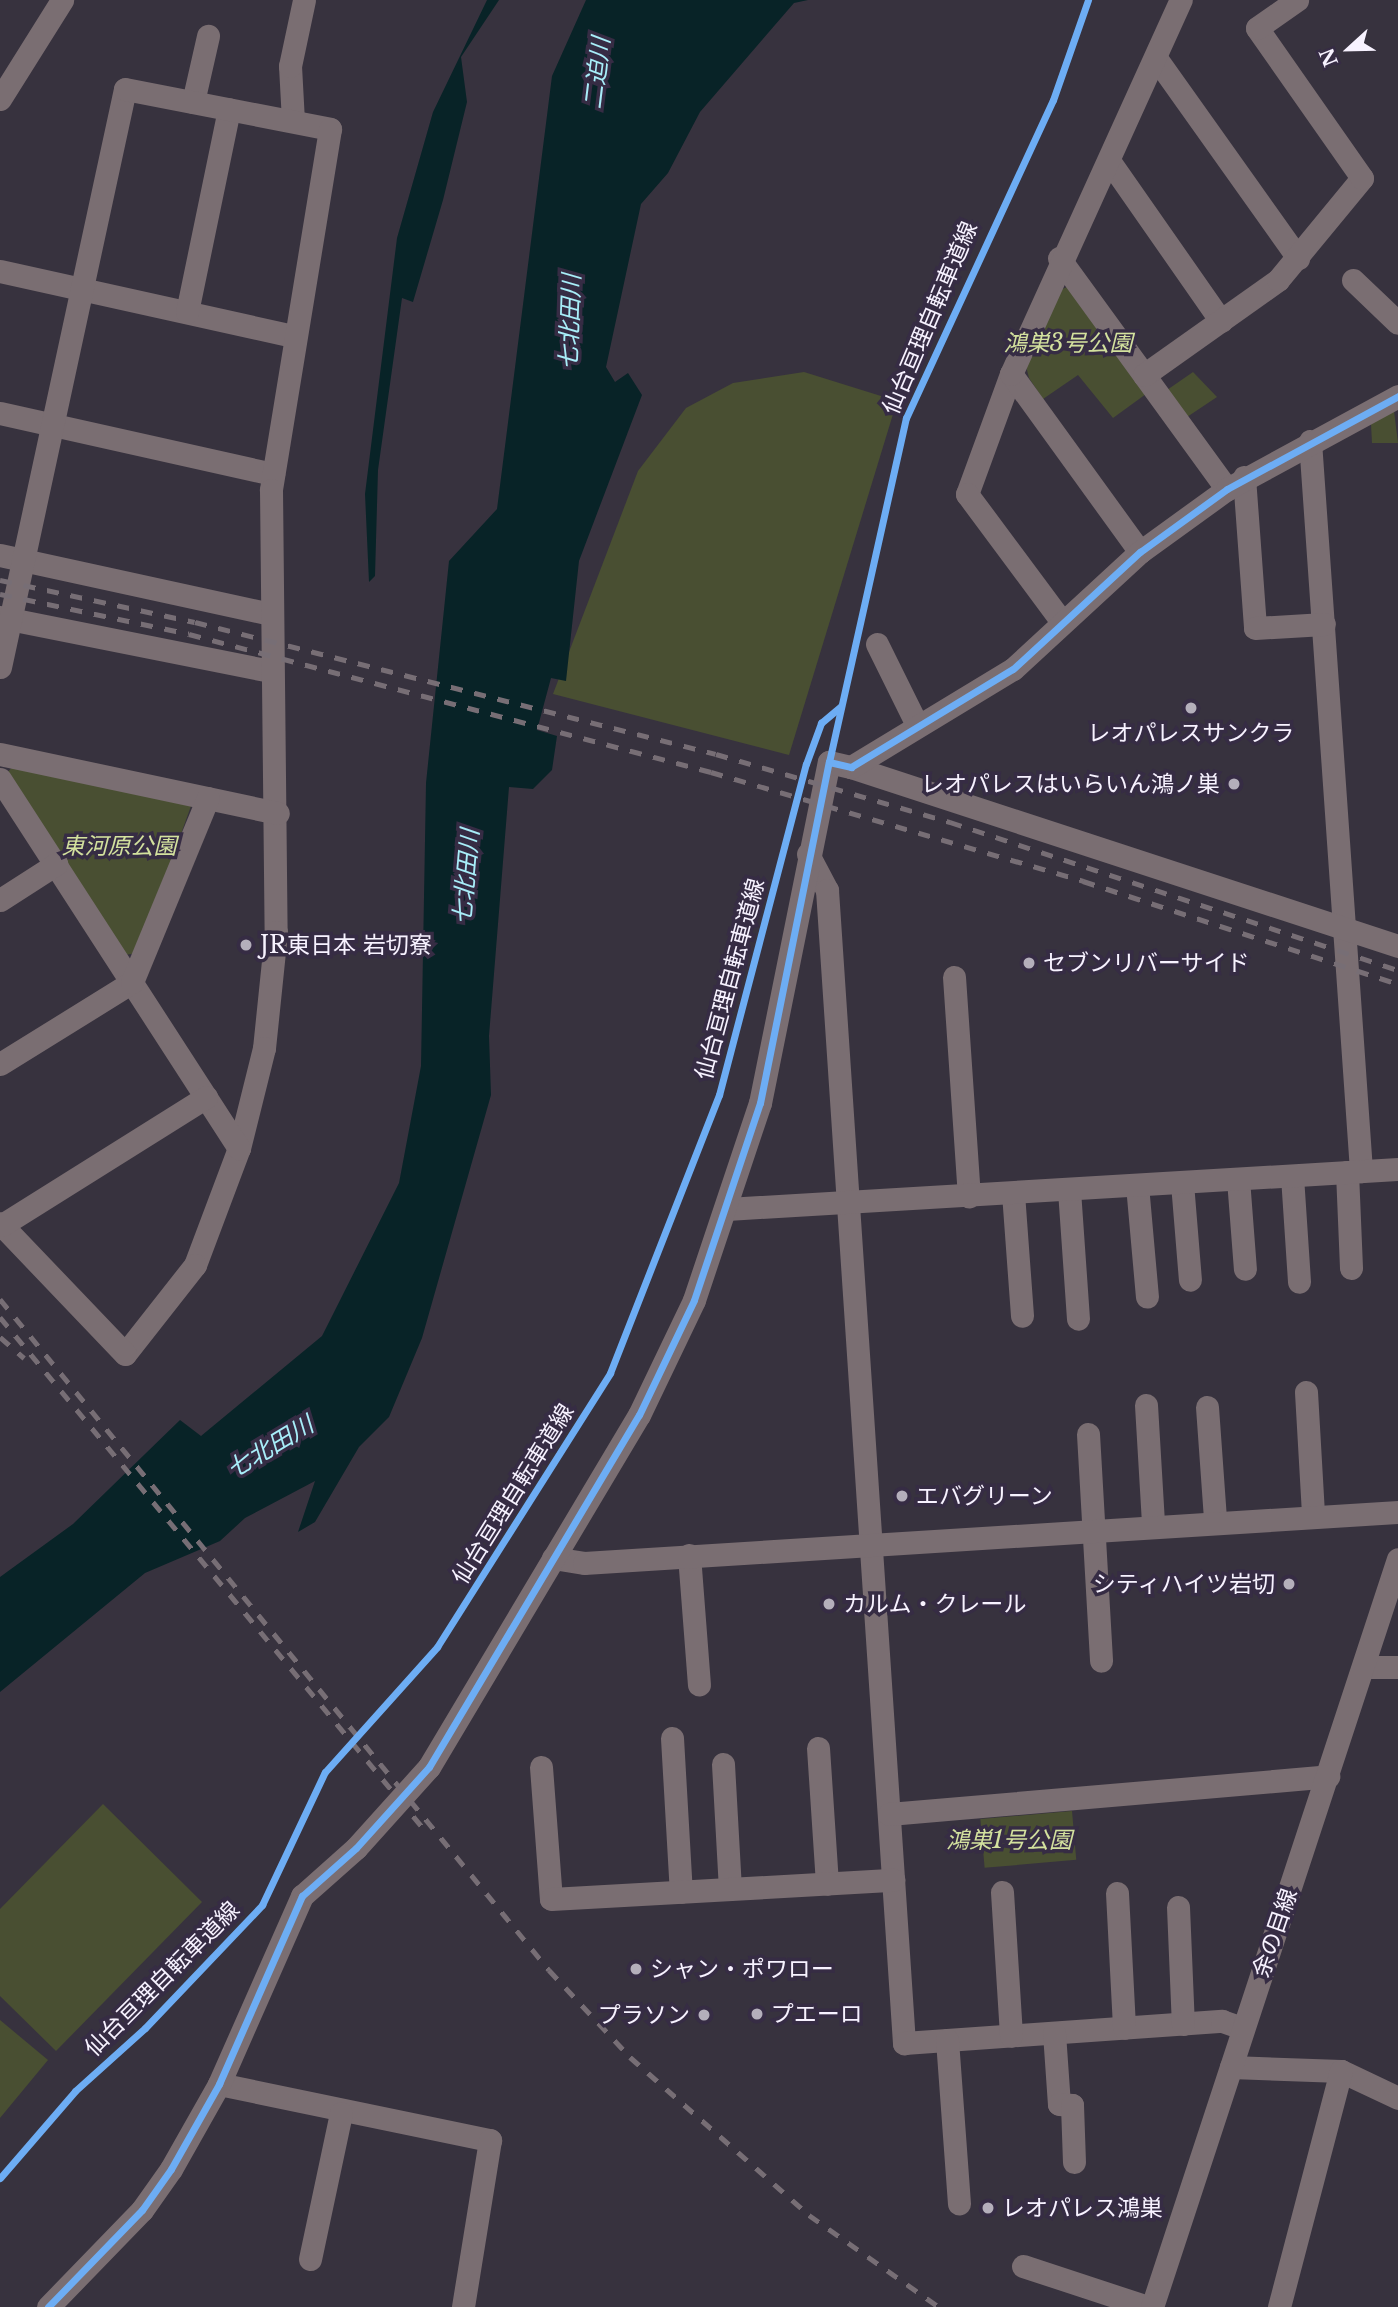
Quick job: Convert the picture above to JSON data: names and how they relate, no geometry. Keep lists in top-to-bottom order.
{
  "streets": {
    "street": ["余の目線"],
    "cycle path": ["仙台亘理自転車道線"]
  },
  "water": ["二迫川", "七北田川"],
  "parks": ["鴻巣3号公園", "東河原公園", "鴻巣1号公園"],
  "places": [
    "レオパレスサンクラ",
    "レオパレスはいらいん鴻ノ巣",
    "JR東日本 岩切寮",
    "セブンリバーサイド",
    "エバグリーン",
    "シティハイツ岩切",
    "カルム・クレール",
    "シャン・ポワロー",
    "プエーロ",
    "プラソン",
    "レオパレス鴻巣"
  ],
  "north": "left"
}
